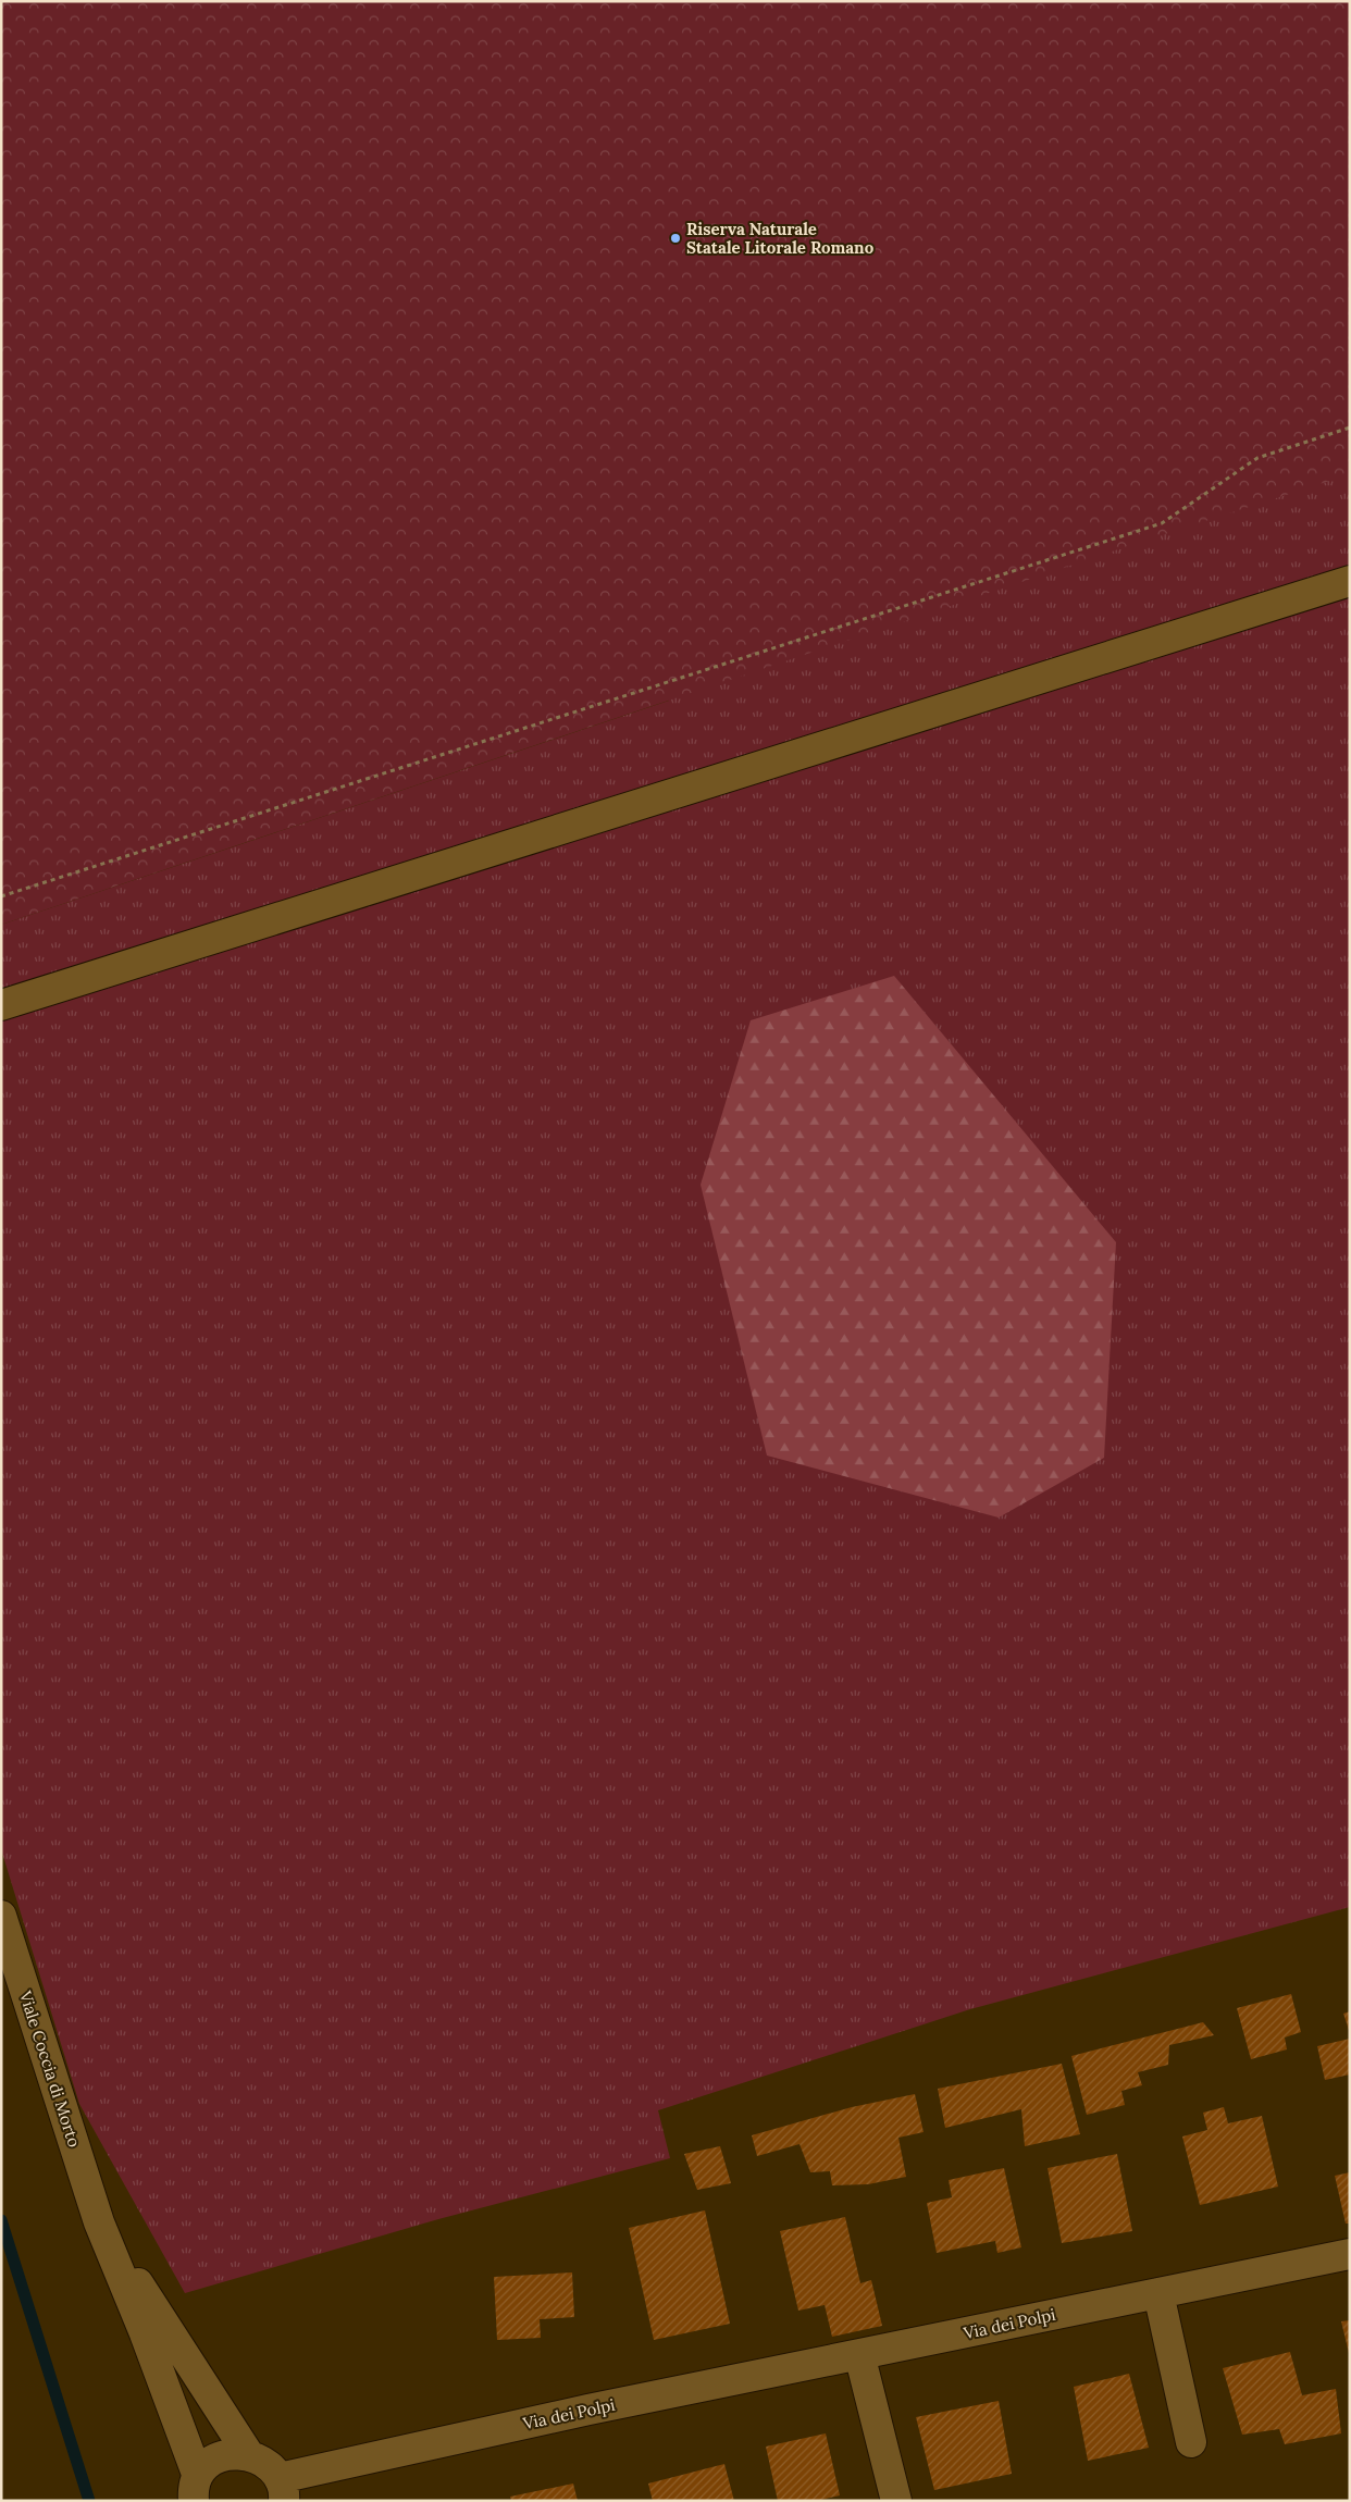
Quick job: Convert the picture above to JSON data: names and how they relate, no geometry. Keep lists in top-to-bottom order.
{
  "streets": {
    "street": ["Viale Coccia di Morto", "Via dei Polpi"]
  },
  "places": ["Riserva Naturale Statale Litorale Romano"]
}
